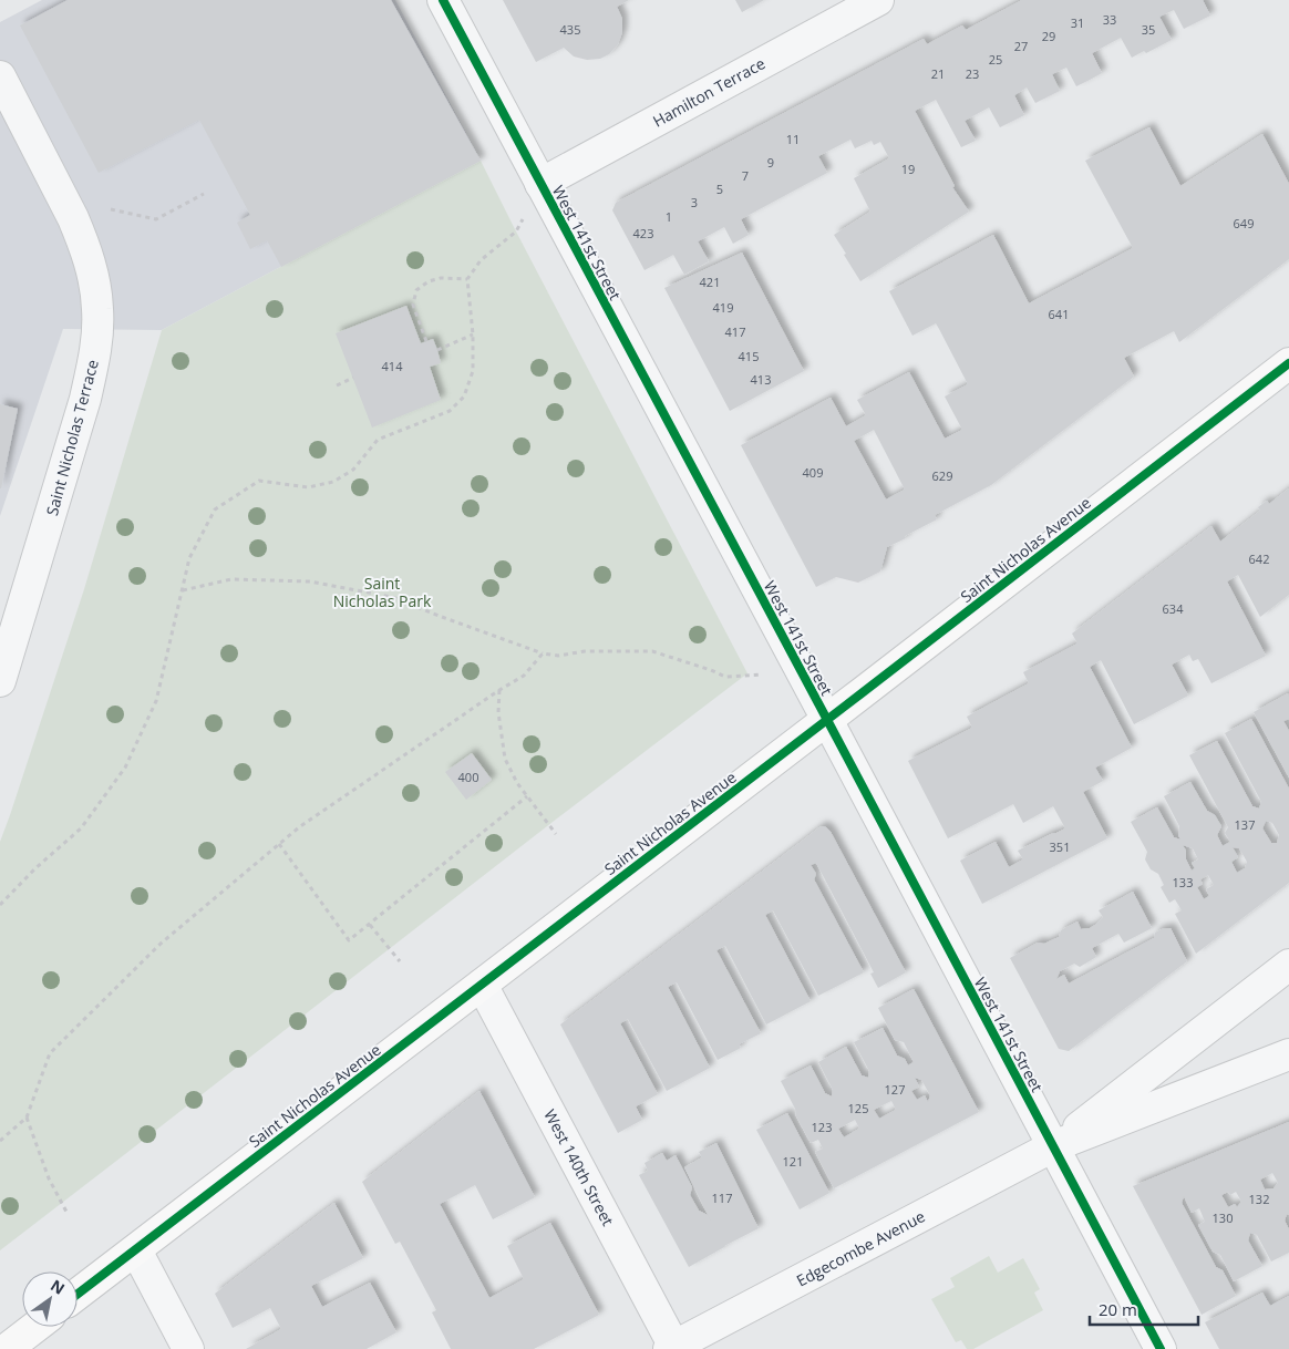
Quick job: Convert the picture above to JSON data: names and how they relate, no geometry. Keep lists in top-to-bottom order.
{
  "streets": {
    "main road": ["Saint Nicholas Avenue"],
    "street": [
      "Hamilton Terrace",
      "West 141st Street",
      "Saint Nicholas Terrace",
      "West 140th Street",
      "Edgecombe Avenue"
    ]
  },
  "crossings": [
    ["Hamilton Terrace", "West 141st Street"],
    ["West 141st Street", "Saint Nicholas Avenue"],
    ["West 141st Street", "Edgecombe Avenue"],
    ["Saint Nicholas Avenue", "West 140th Street"],
    ["West 140th Street", "Edgecombe Avenue"]
  ],
  "parks": ["Saint Nicholas Park"],
  "house_numbers": [
    "33",
    "31",
    "435",
    "35",
    "29",
    "27",
    "25",
    "21",
    "23",
    "11",
    "9",
    "19",
    "7",
    "5",
    "3",
    "1",
    "649",
    "423",
    "421",
    "419",
    "641",
    "417",
    "415",
    "414",
    "413",
    "409",
    "629",
    "642",
    "634",
    "400",
    "137",
    "351",
    "133",
    "127",
    "125",
    "123",
    "121",
    "117",
    "132",
    "130"
  ],
  "scale_bar": "20 m",
  "north": "top right"
}
